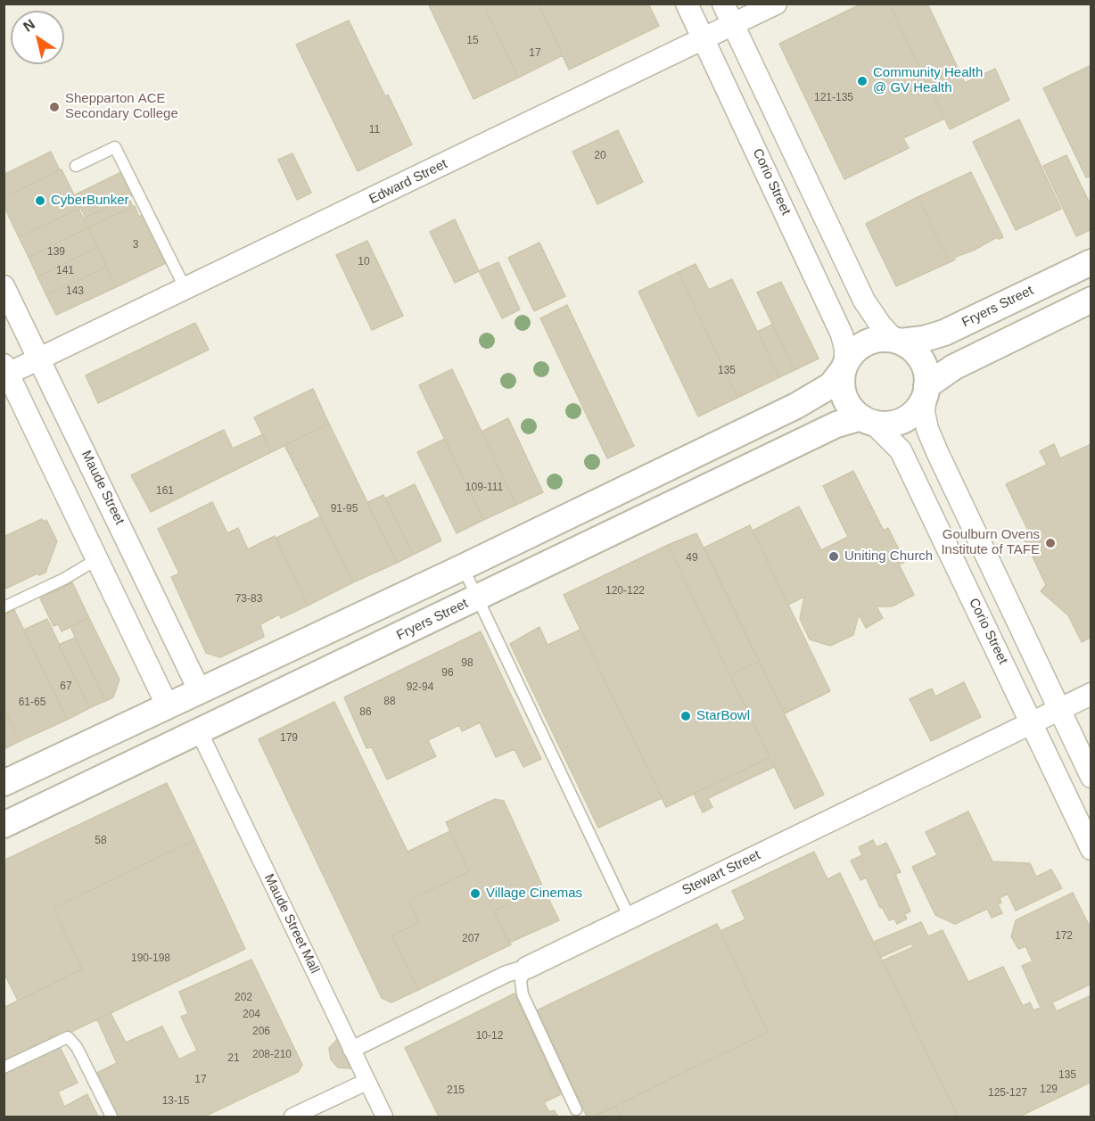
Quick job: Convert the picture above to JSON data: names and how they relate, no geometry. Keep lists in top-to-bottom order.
{
  "streets": {
    "street": [
      "Edward Street",
      "Corio Street",
      "Fryers Street",
      "Maude Street",
      "Stewart Street",
      "Maude Street Mall"
    ]
  },
  "crossings": [
    ["Edward Street", "Corio Street"],
    ["Edward Street", "Maude Street"],
    ["Corio Street", "Fryers Street"],
    ["Corio Street", "Stewart Street"],
    ["Fryers Street", "Maude Street Mall"],
    ["Stewart Street", "Maude Street Mall"]
  ],
  "places": [
    "Community Health @ GV Health",
    "Shepparton ACE Secondary College",
    "CyberBunker",
    "Goulburn Ovens Institute of TAFE",
    "Uniting Church",
    "StarBowl",
    "Village Cinemas"
  ],
  "house_numbers": [
    "15",
    "17",
    "121-135",
    "11",
    "20",
    "3",
    "139",
    "10",
    "141",
    "143",
    "135",
    "109-111",
    "161",
    "91-95",
    "49",
    "120-122",
    "73-83",
    "98",
    "96",
    "67",
    "92-94",
    "88",
    "61-65",
    "86",
    "179",
    "58",
    "172",
    "207",
    "190-198",
    "202",
    "204",
    "206",
    "10-12",
    "208-210",
    "21",
    "135",
    "17",
    "129",
    "215",
    "125-127",
    "13-15"
  ],
  "north": "top left"
}
